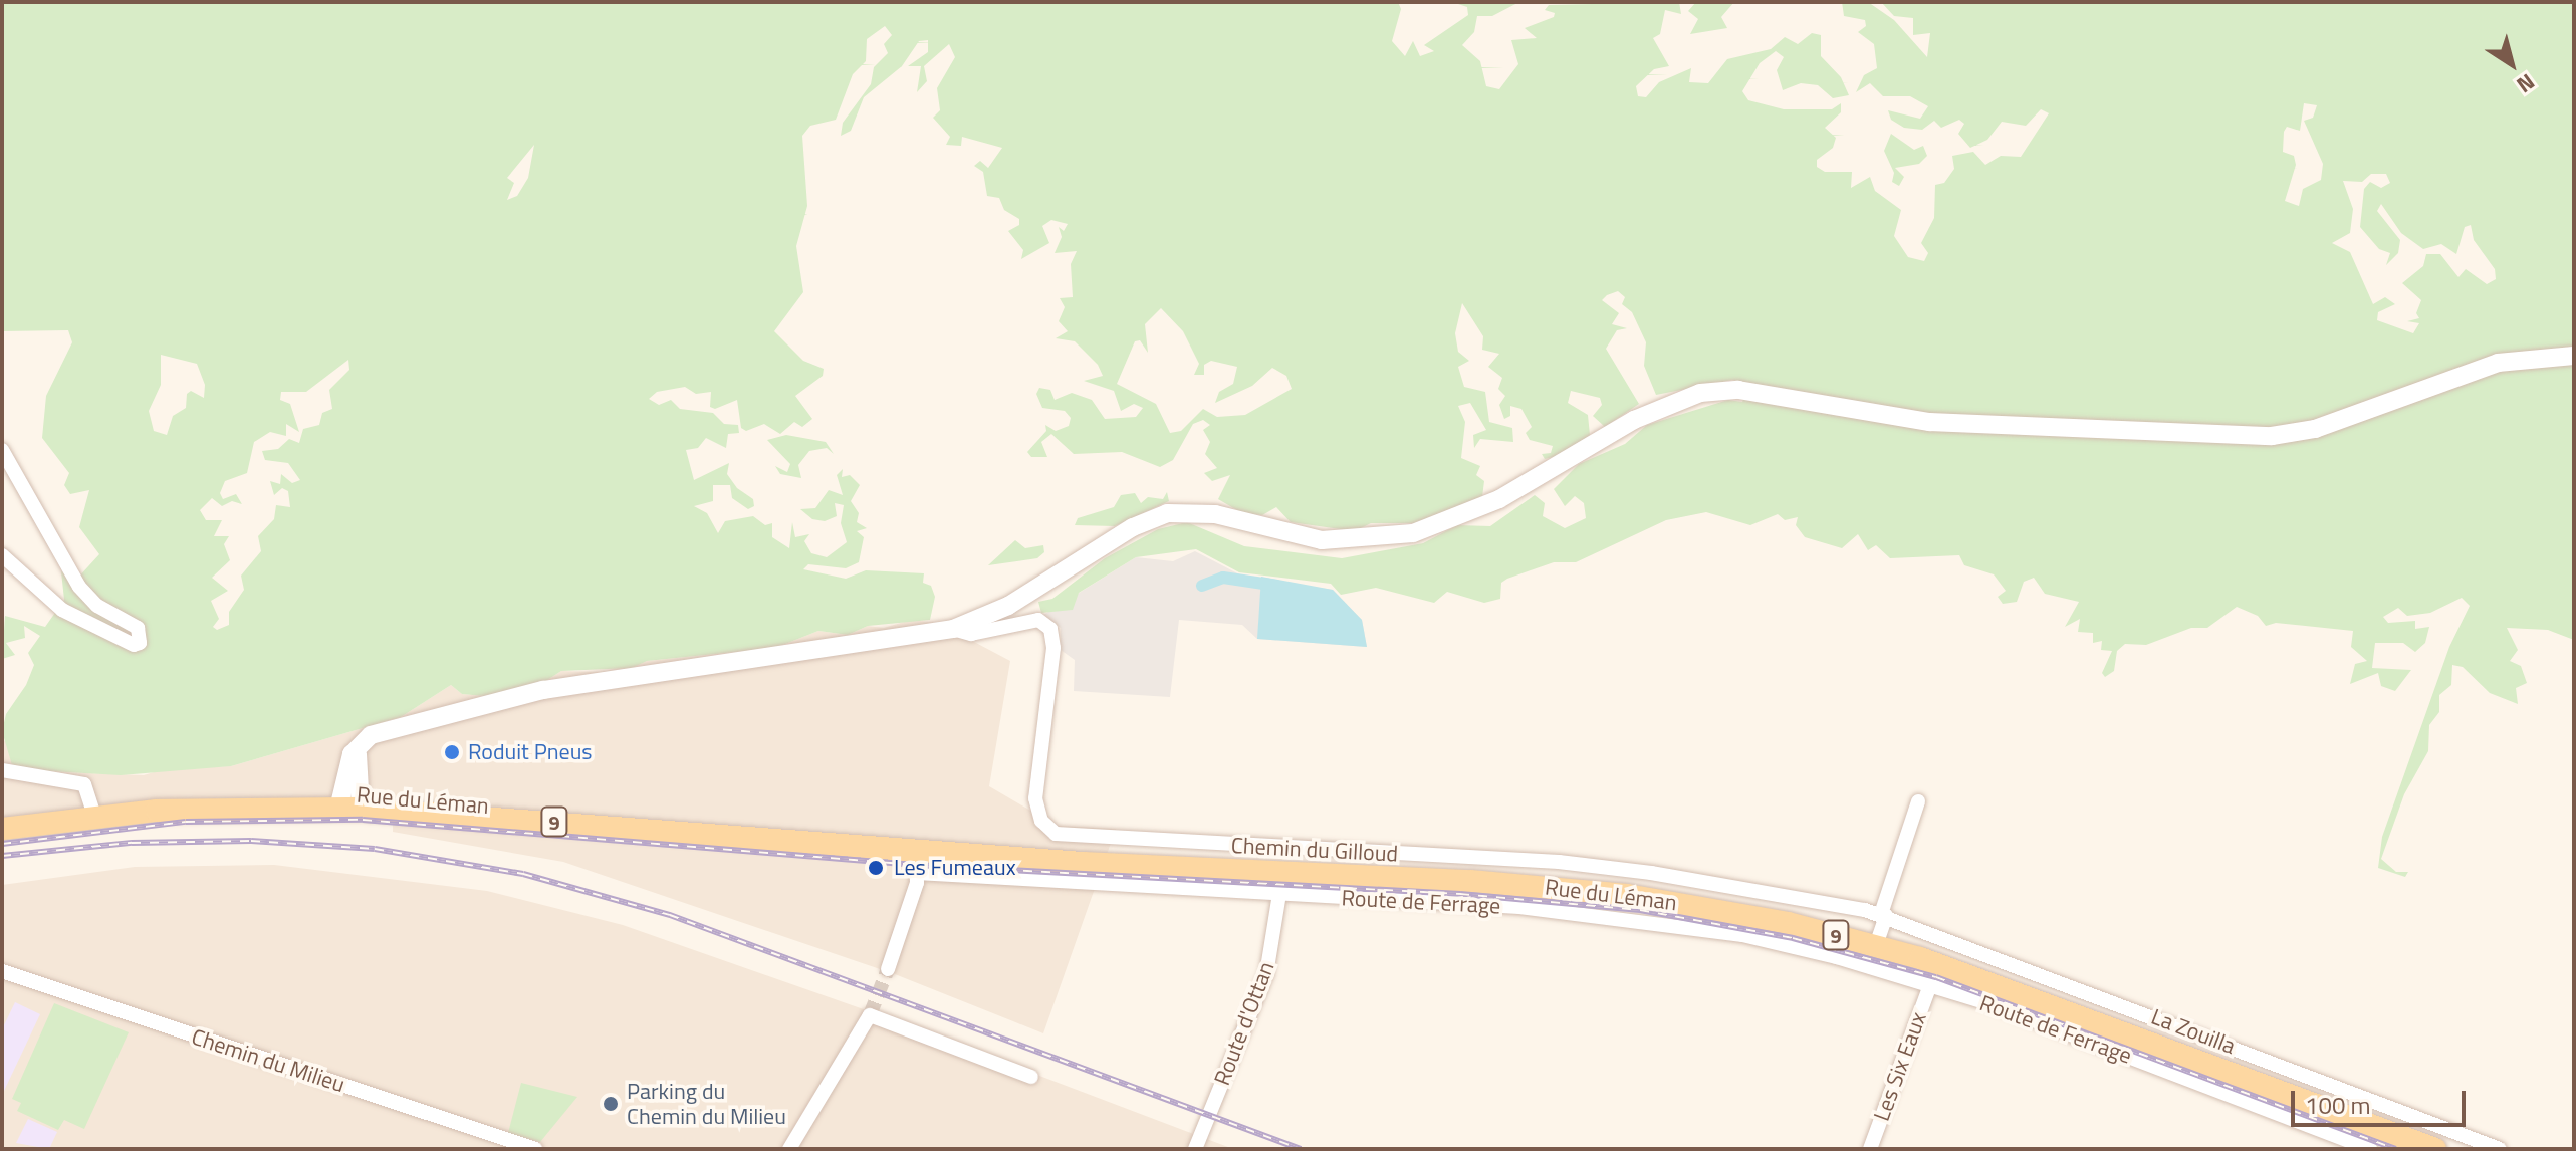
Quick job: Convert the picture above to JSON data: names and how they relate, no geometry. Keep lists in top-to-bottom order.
{
  "streets": {
    "main road": ["Rue du Léman", "9"],
    "street": [
      "Chemin du Gilloud",
      "Route de Ferrage",
      "Route d'Ottan",
      "La Zouilla",
      "Chemin du Milieu",
      "Les Six Eaux"
    ]
  },
  "crossings": [
    ["Rue du Léman", "Route de Ferrage"],
    ["Chemin du Gilloud", "La Zouilla"],
    ["Route de Ferrage", "Route d'Ottan"],
    ["Route de Ferrage", "Les Six Eaux"]
  ],
  "places": ["Roduit Pneus", "Les Fumeaux", "Parking du Chemin du Milieu"],
  "scale_bar": "100 m",
  "north": "bottom right"
}
